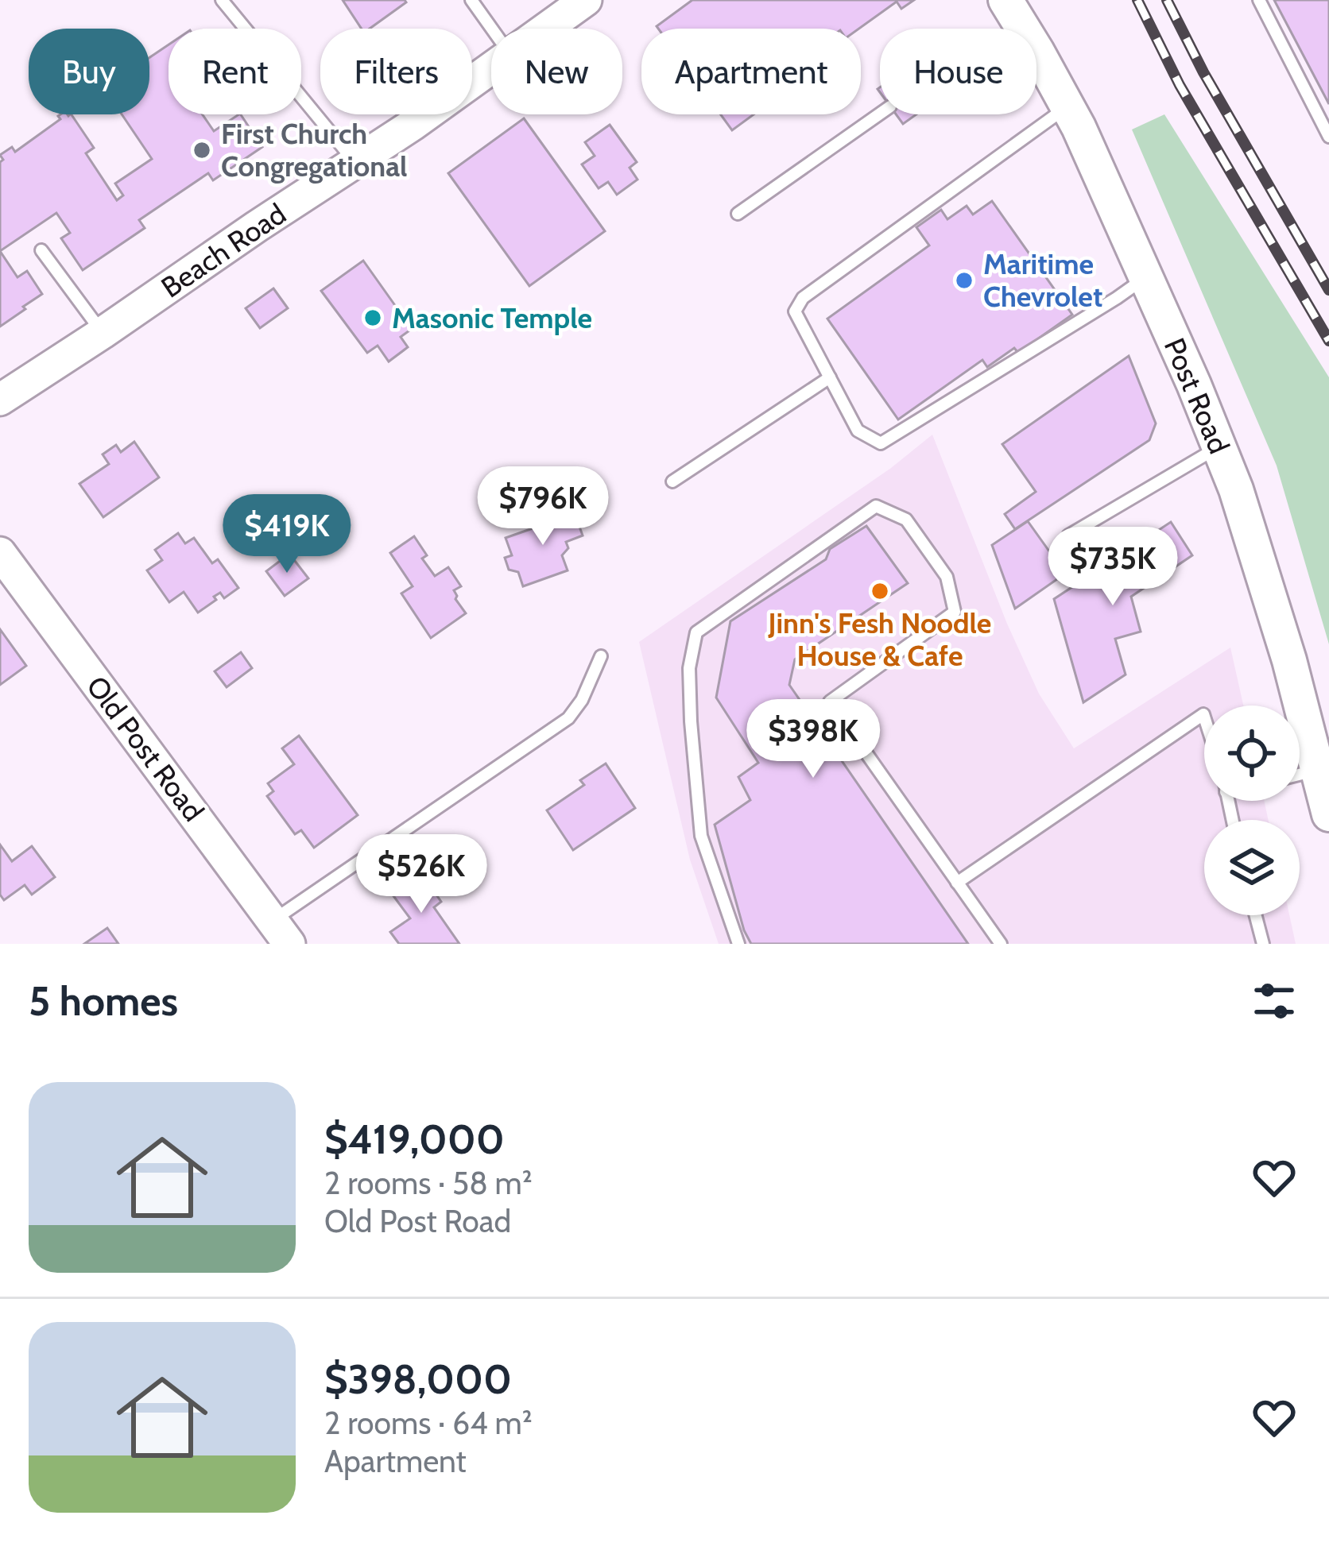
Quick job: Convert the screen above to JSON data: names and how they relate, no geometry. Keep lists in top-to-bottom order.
{
  "streets": {
    "main road": ["Post Road"],
    "street": ["Beach Road", "Old Post Road"]
  },
  "places": [
    "First Church Congregational",
    "Maritime Chevrolet",
    "Masonic Temple",
    "Jinn's Fesh Noodle House & Cafe"
  ],
  "page": {
    "chip": [
      "Buy",
      "Rent",
      "Filters",
      "New",
      "Apartment",
      "House"
    ],
    "price": [
      "$796K",
      "$419K",
      "$735K",
      "$398K",
      "$526K"
    ],
    "heading": "5 homes",
    "list": [
      {
        "name": "$419,000",
        "note": "2 rooms · 58 m² · Old Post Road"
      },
      {
        "name": "$398,000",
        "note": "2 rooms · 64 m² · Apartment"
      }
    ]
  }
}
